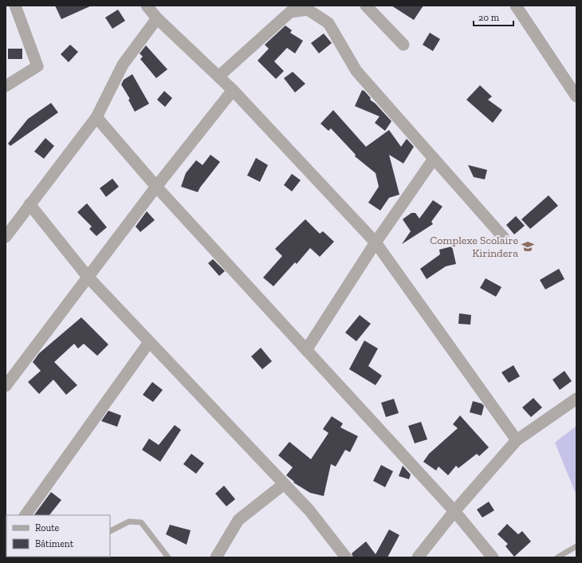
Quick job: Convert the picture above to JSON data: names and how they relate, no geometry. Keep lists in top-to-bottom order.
{
  "places": {
    "school or university": ["Complexe Scolaire Kirindera"]
  },
  "legend": ["Route", "Bâtiment"],
  "scale_bar": "20 m"
}
